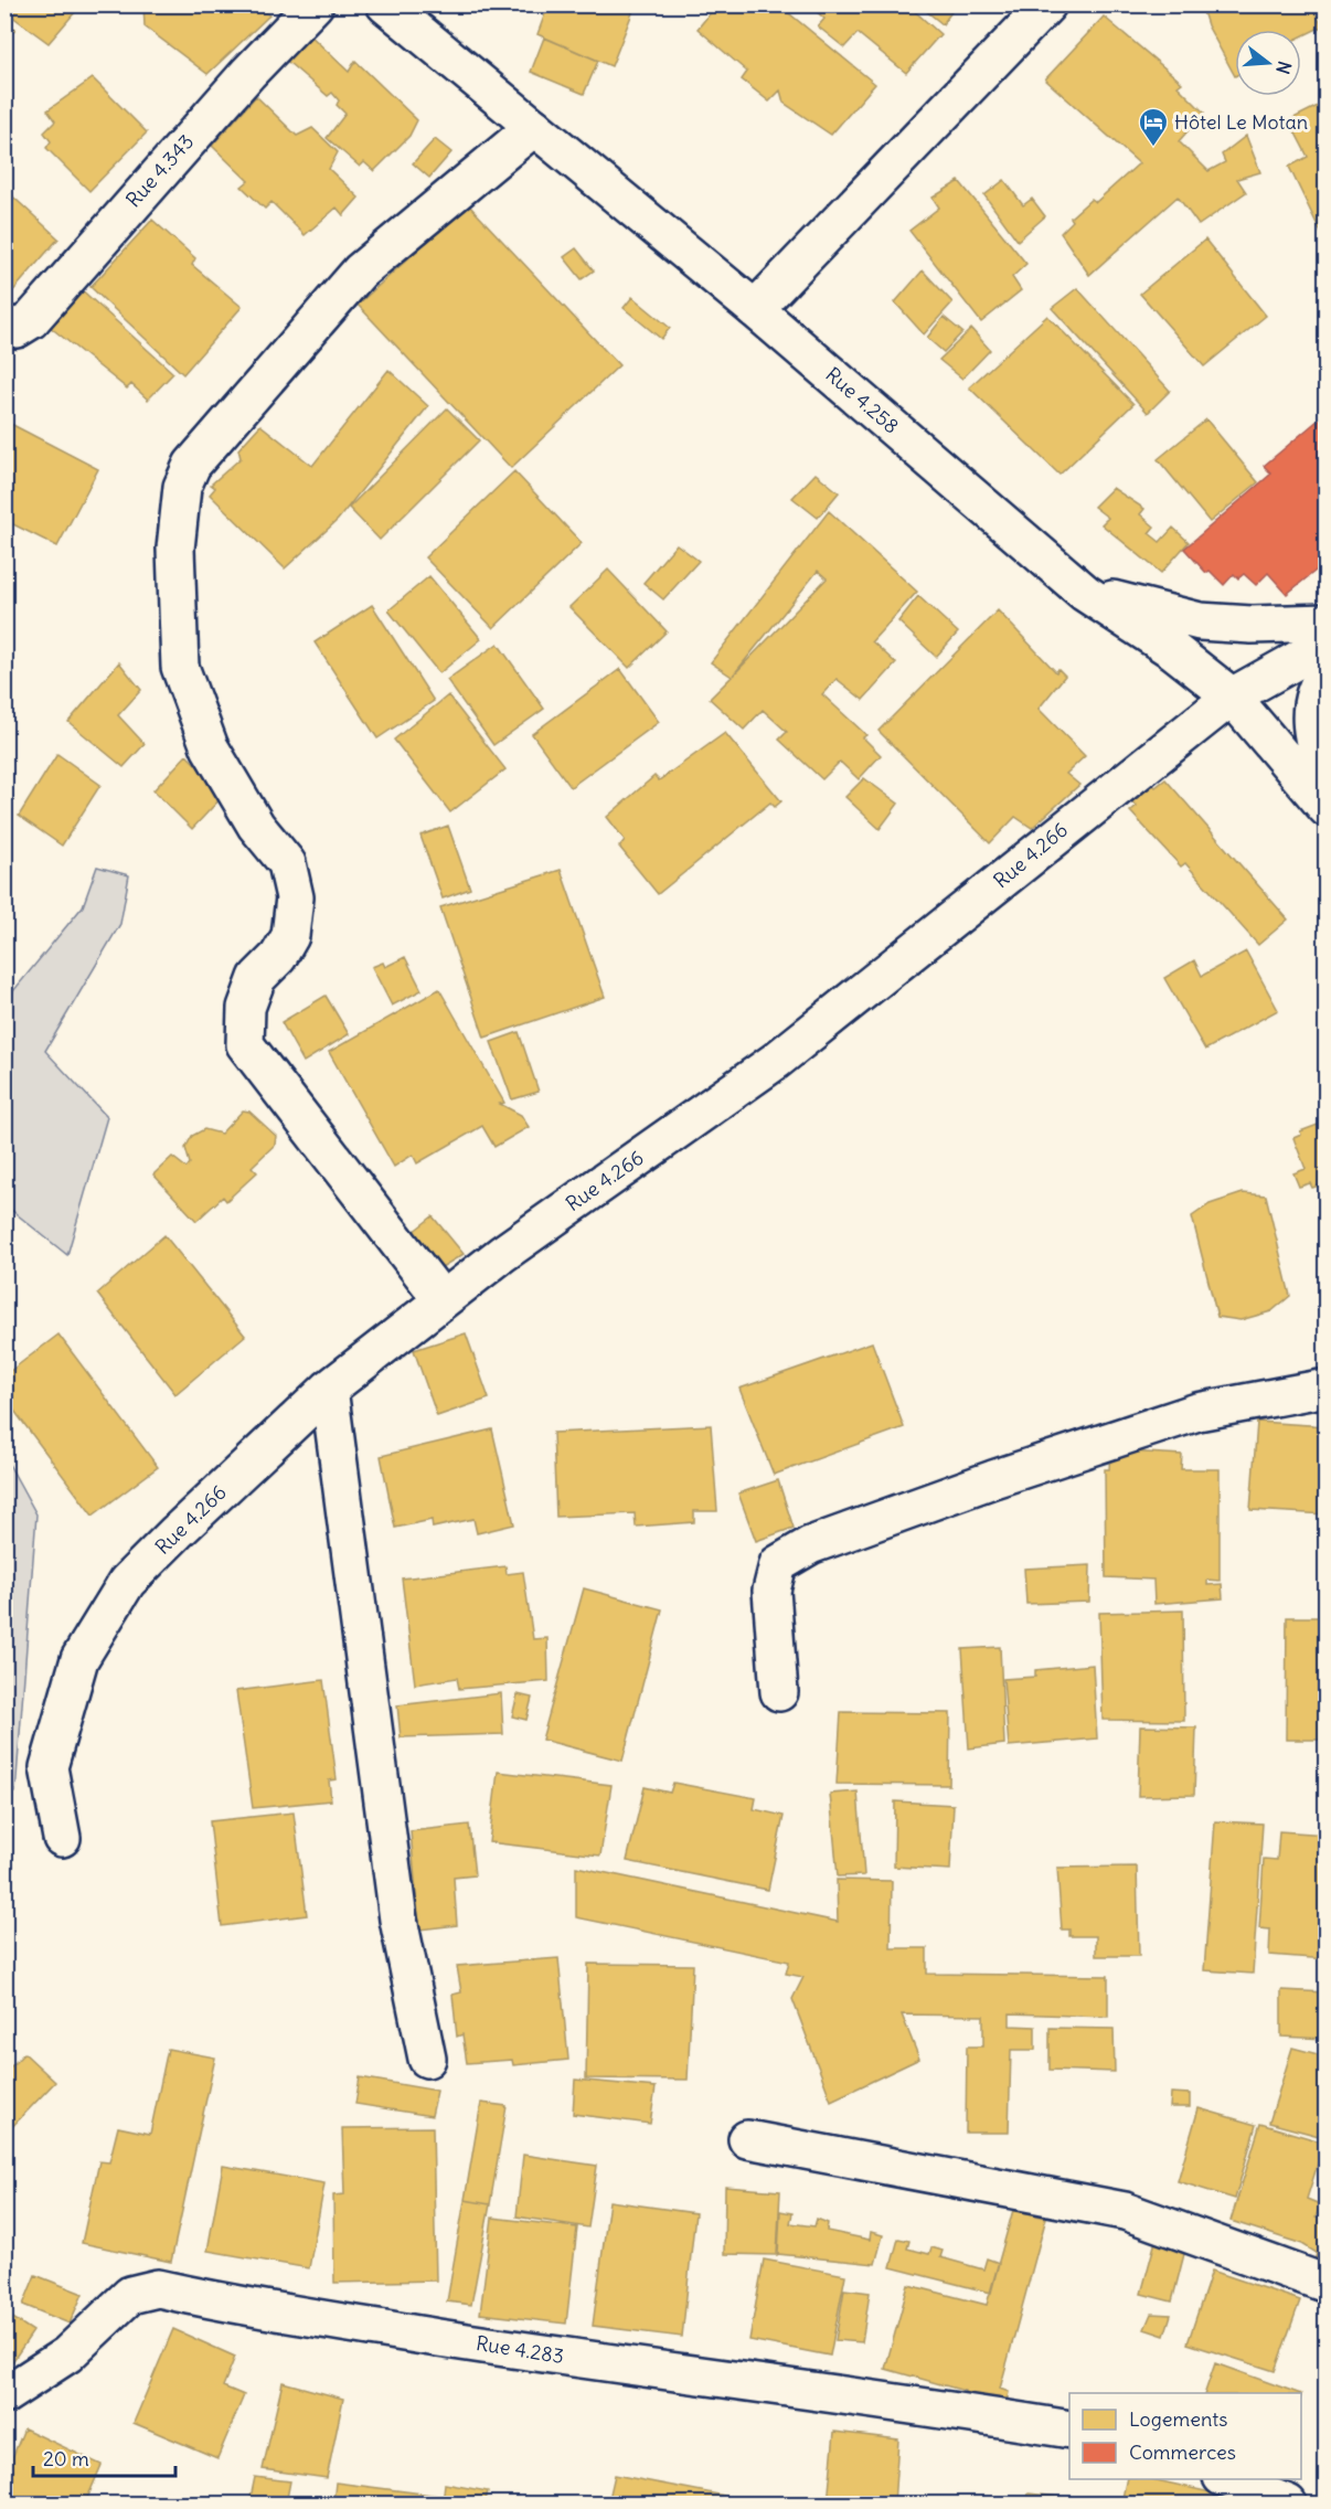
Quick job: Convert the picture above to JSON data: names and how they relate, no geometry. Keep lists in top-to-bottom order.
{
  "streets": {
    "main road": [
      "Rue 4.343",
      "Rue 4.258",
      "Rue 4.266",
      "Rue 4.283"
    ]
  },
  "crossings": [
    ["Rue 4.258", "Rue 4.266"]
  ],
  "places": {
    "hotel": ["Hôtel Le Motan"]
  },
  "legend": ["Logements", "Commerces"],
  "scale_bar": "20 m",
  "north": "right"
}
